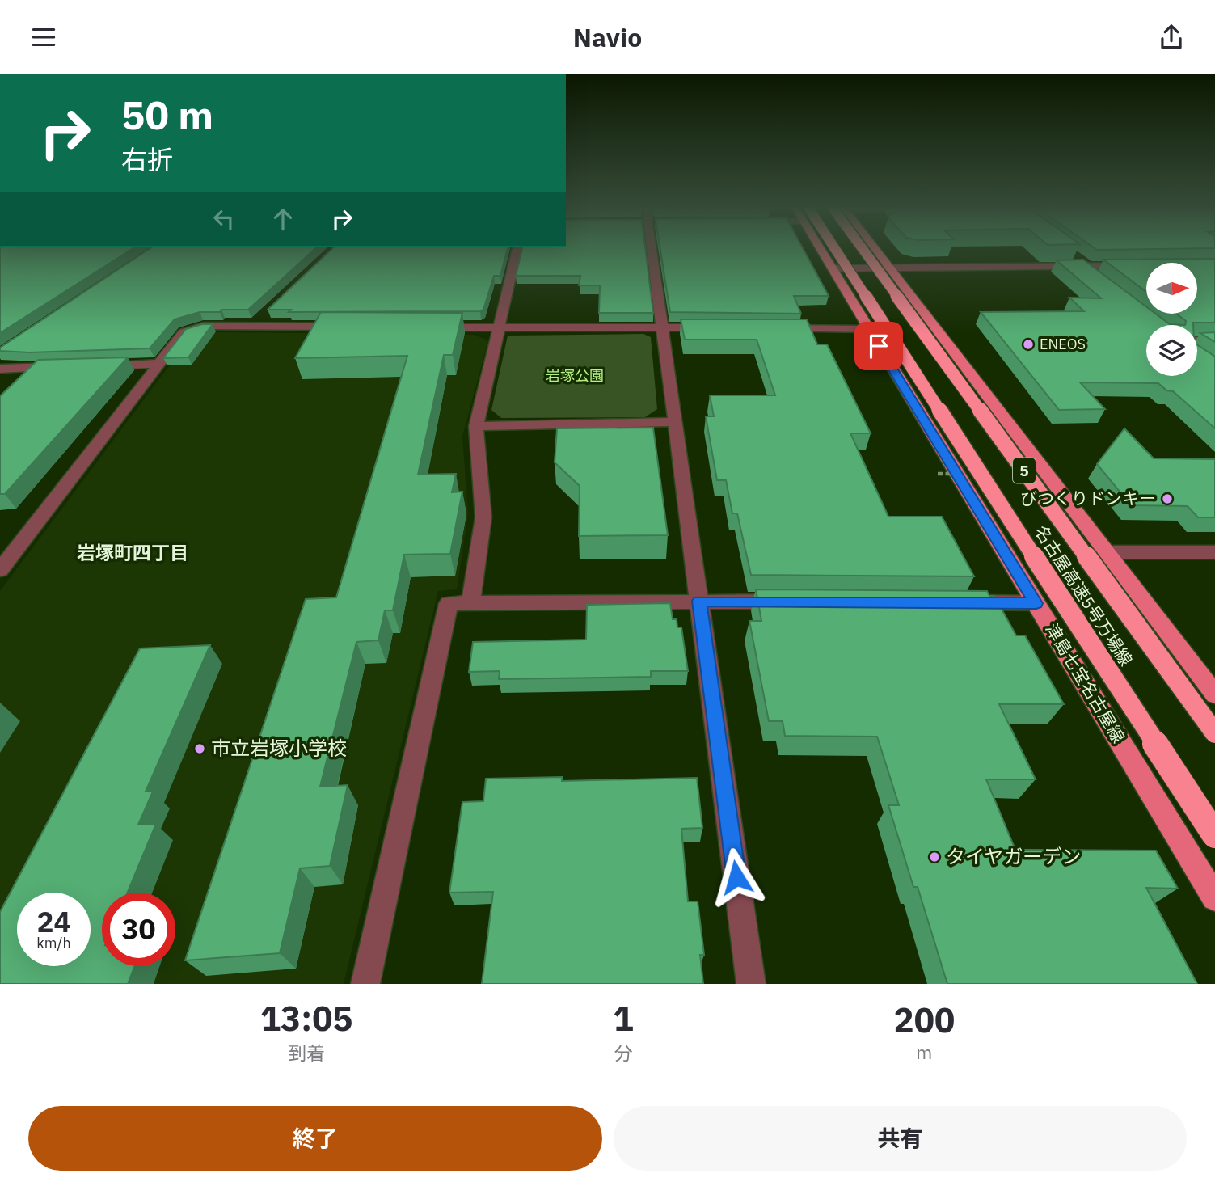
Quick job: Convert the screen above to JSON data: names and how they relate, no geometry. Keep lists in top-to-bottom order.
{
  "streets": {
    "highway": ["5", "名古屋高速5号万場線"],
    "main road": ["津島七宝名古屋線"]
  },
  "districts": ["岩塚町四丁目"],
  "parks": ["岩塚公園"],
  "places": [
    "ENEOS",
    "びつくりドンキー",
    "市立岩塚小学校",
    "タイヤガーデン"
  ],
  "north": "right",
  "page": {
    "header": "Navio",
    "turn": ["50 m", "右折"],
    "speed": "24 km/h",
    "limit": "30",
    "eta": [
      "13:05",
      "到着",
      "1",
      "分",
      "200",
      "m"
    ],
    "buttons": ["終了", "共有"]
  }
}
